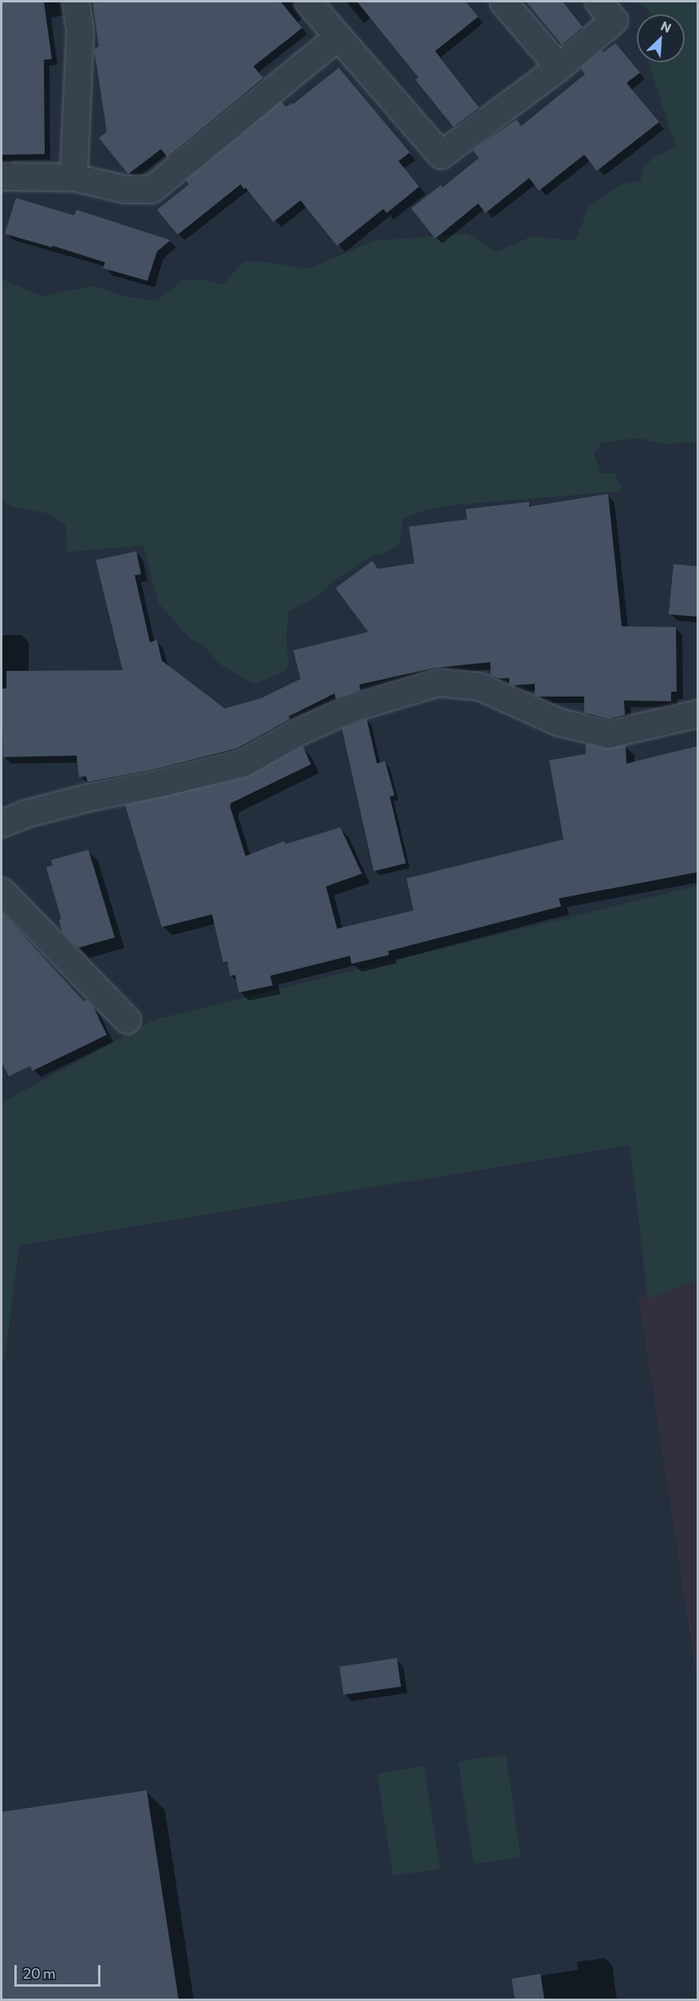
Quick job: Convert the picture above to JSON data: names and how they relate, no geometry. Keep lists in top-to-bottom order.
{
  "scale_bar": "20 m",
  "north": "top right"
}
